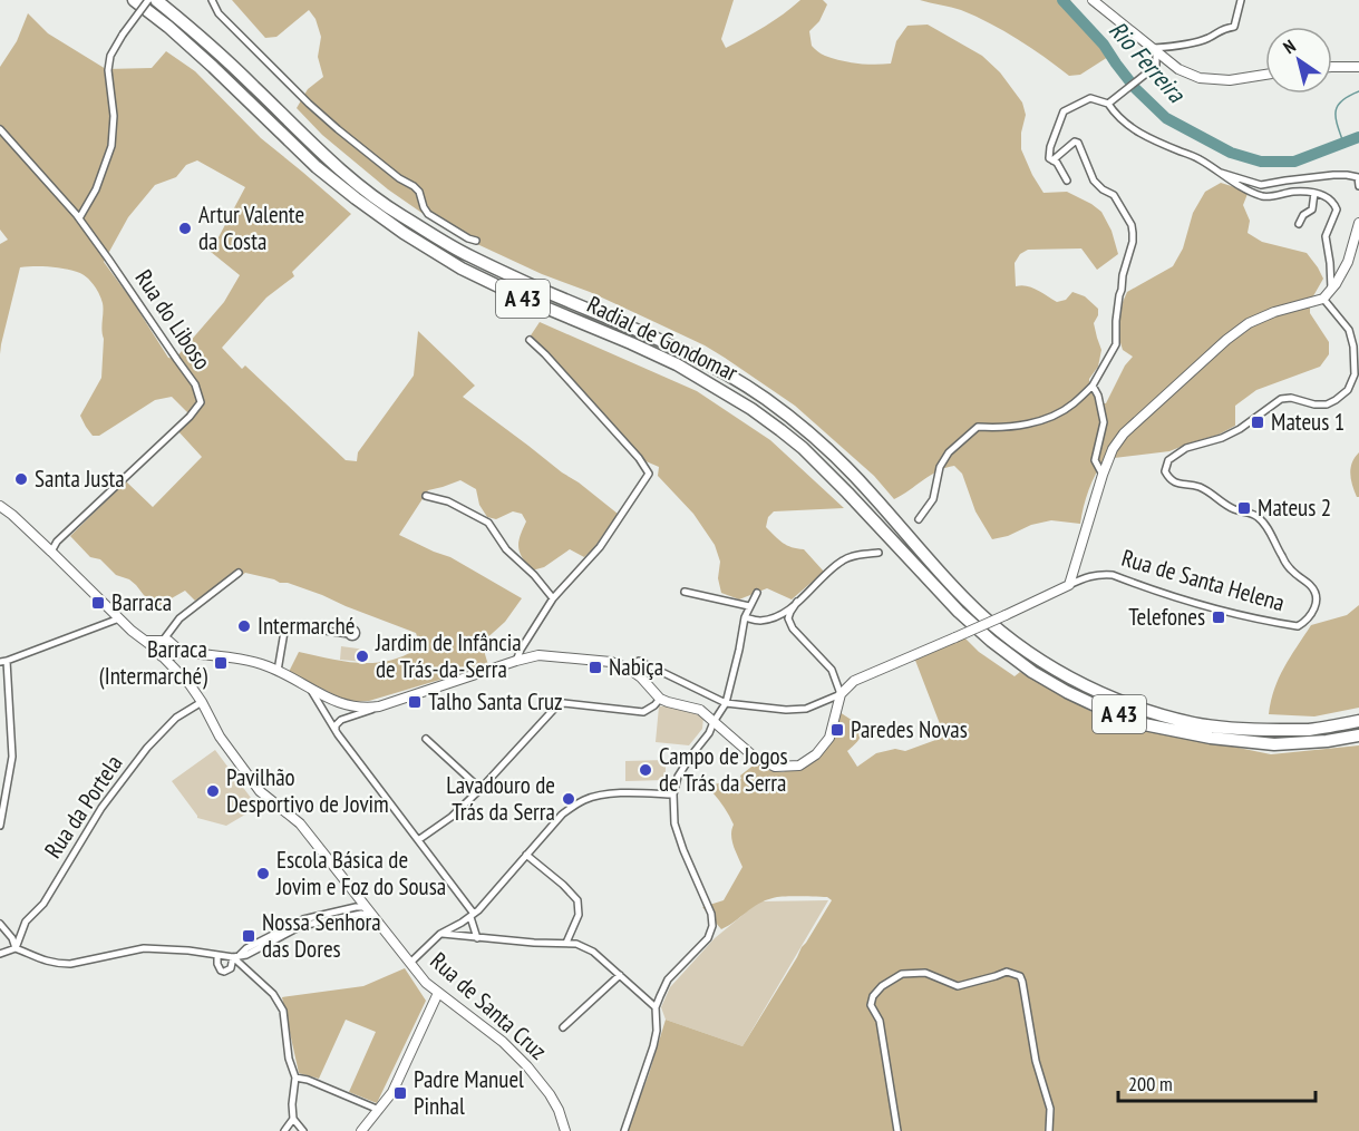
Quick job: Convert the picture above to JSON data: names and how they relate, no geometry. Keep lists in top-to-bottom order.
{
  "streets": {
    "highway": ["A 43", "Radial de Gondomar"],
    "main road": ["Rua de Santa Helena", "Rua de Santa Cruz"],
    "street": ["Rua do Liboso", "Rua da Portela"]
  },
  "crossings": [
    ["Rua da Portela", "Rua de Santa Cruz"]
  ],
  "water": ["Rio Ferreira"],
  "places": {
    "other": [
      "Artur Valente da Costa",
      "Santa Justa",
      "Intermarché",
      "Jardim de Infância de Trás-da-Serra",
      "Campo de Jogos de Trás da Serra",
      "Pavilhão Desportivo de Jovim",
      "Lavadouro de Trás da Serra",
      "Escola Básica de Jovim e Foz do Sousa"
    ],
    "transit": [
      "Mateus 1",
      "Mateus 2",
      "Barraca",
      "Telefones",
      "Barraca (Intermarché)",
      "Nabiça",
      "Talho Santa Cruz",
      "Paredes Novas",
      "Nossa Senhora das Dores",
      "Padre Manuel Pinhal"
    ]
  },
  "scale_bar": "200 m",
  "north": "top left"
}
